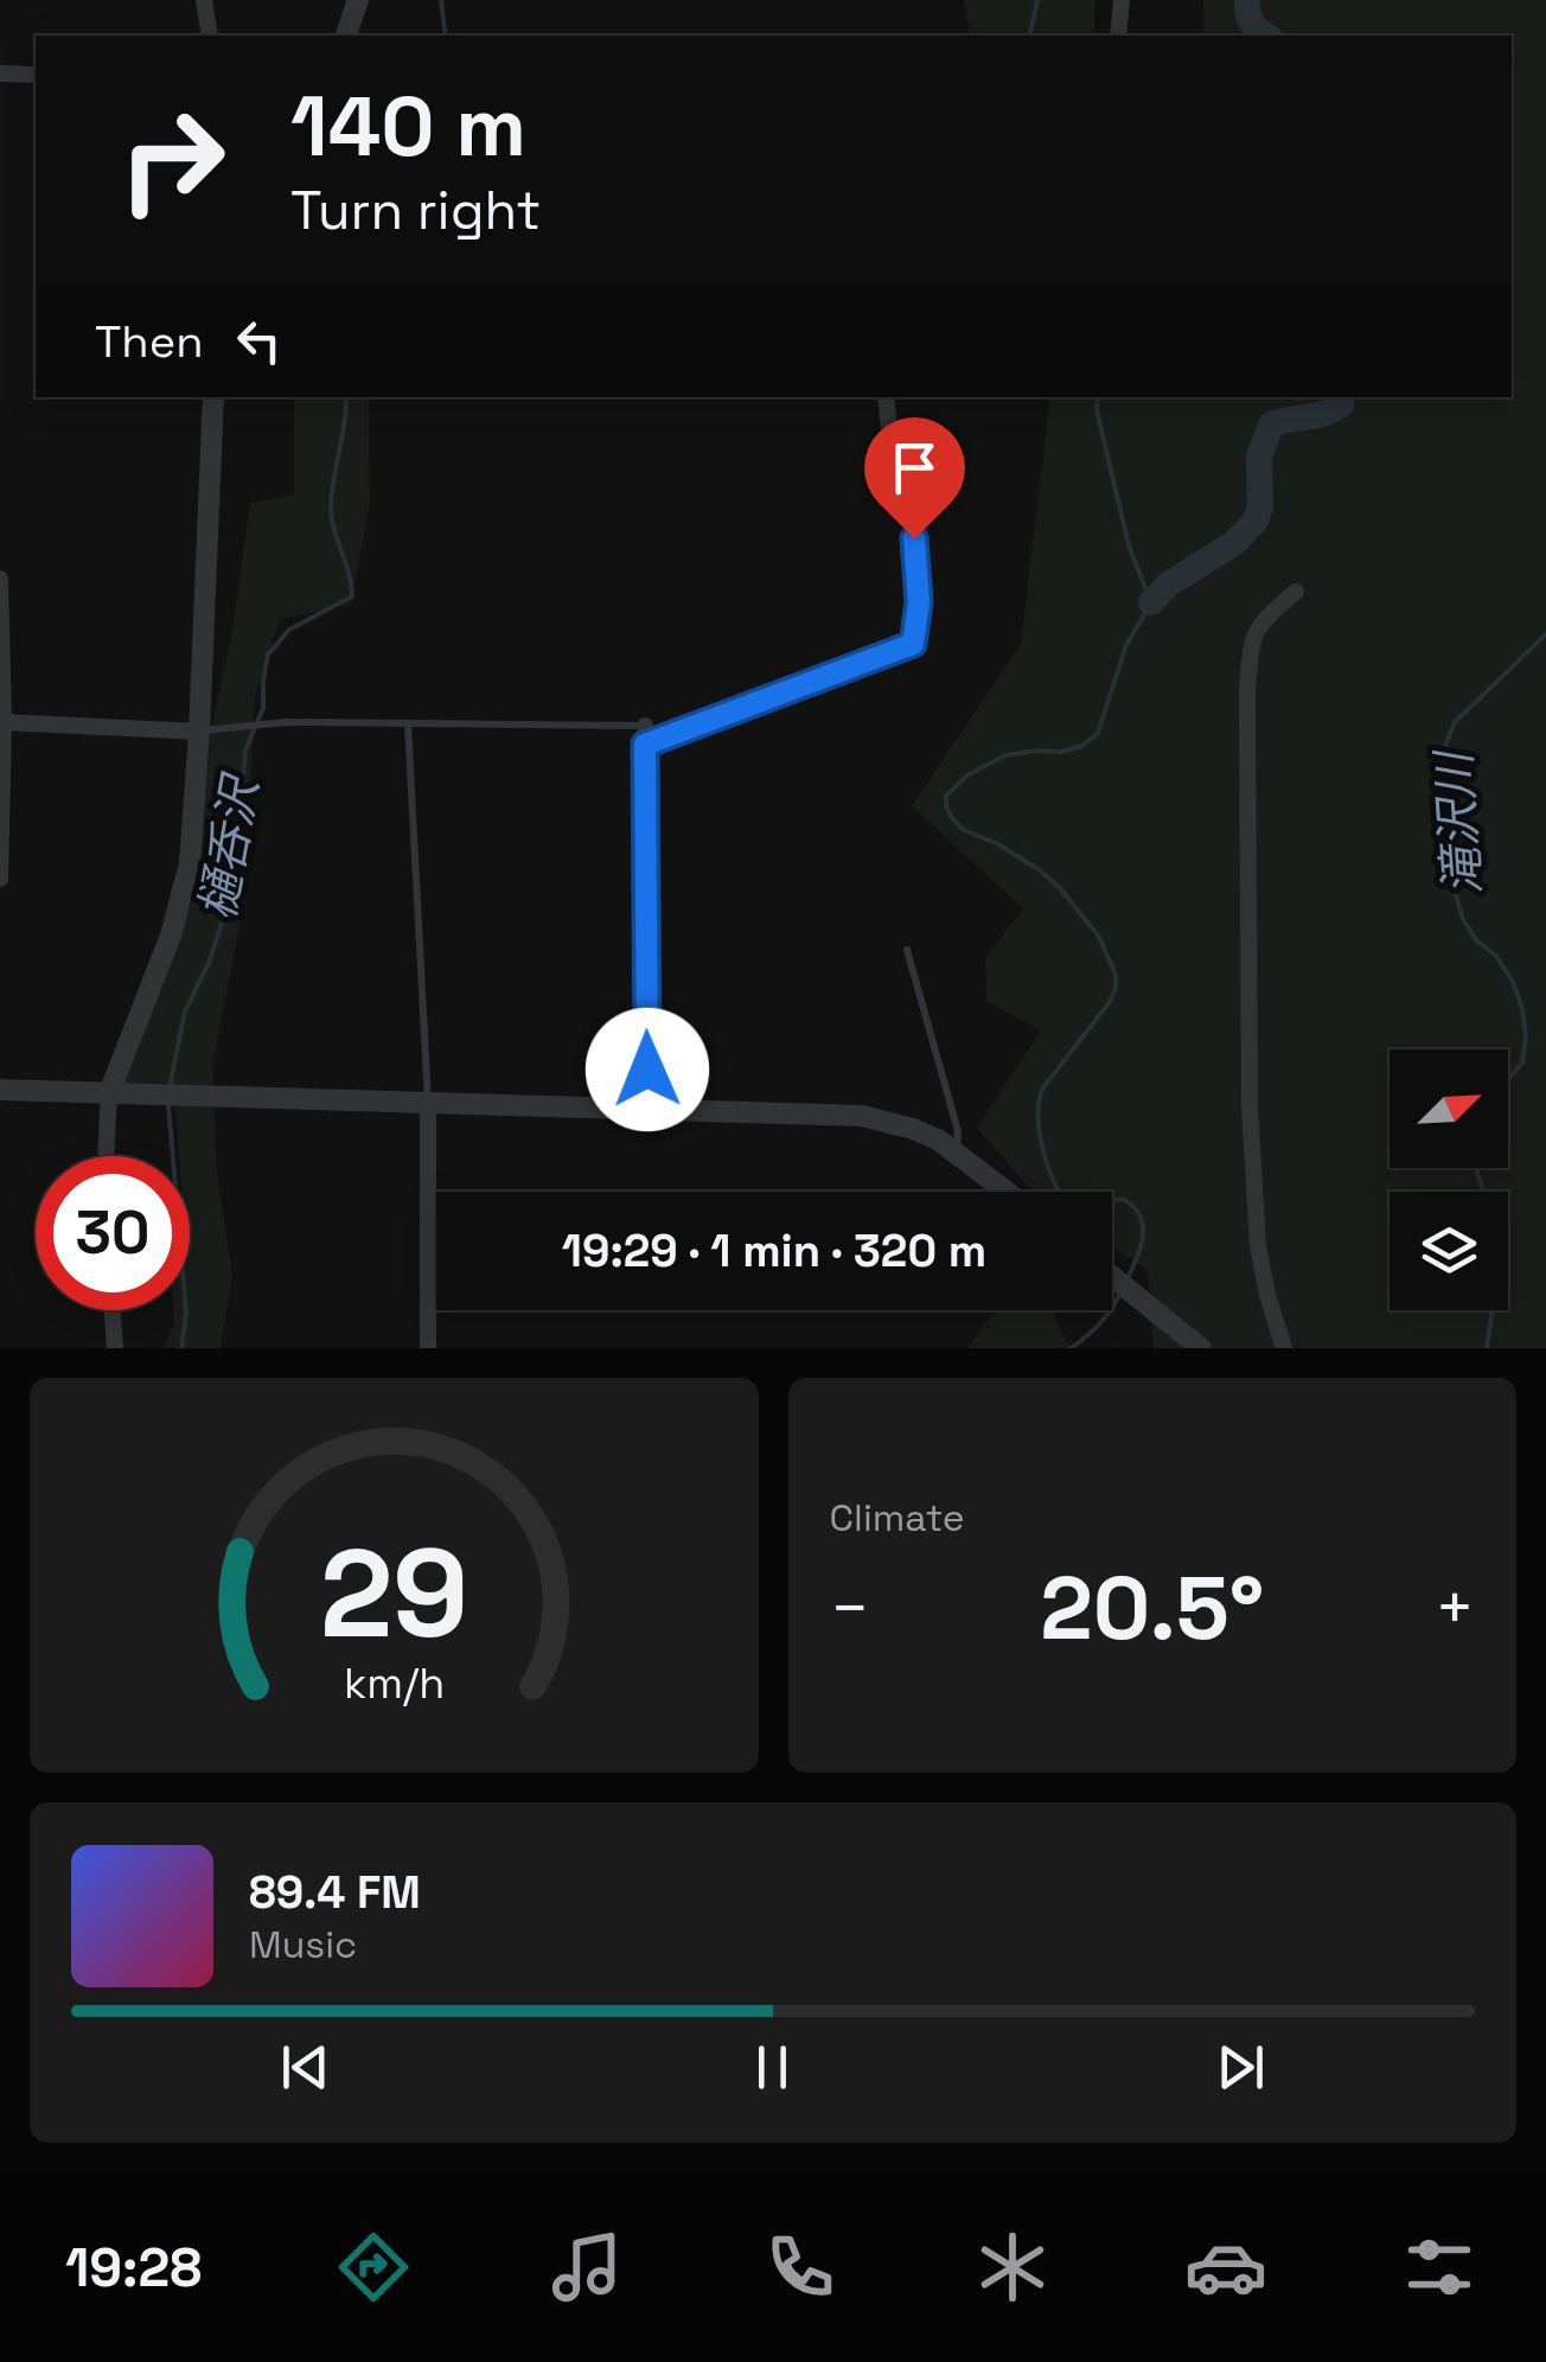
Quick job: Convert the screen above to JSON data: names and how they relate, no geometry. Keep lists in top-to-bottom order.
{
  "water": ["滝沢川", "樋呑沢"],
  "north": "top right",
  "page": {
    "turn": ["140 m", "Turn right"],
    "then": "Then",
    "limit": "30",
    "trip": "19:29 · 1 min · 320 m",
    "tile": "Climate",
    "heat": ["−", "20.5°", "+"],
    "song": ["89.4 FM", "Music"],
    "tabs": "19:28",
    "gauge": ["29", "km/h"]
  }
}
